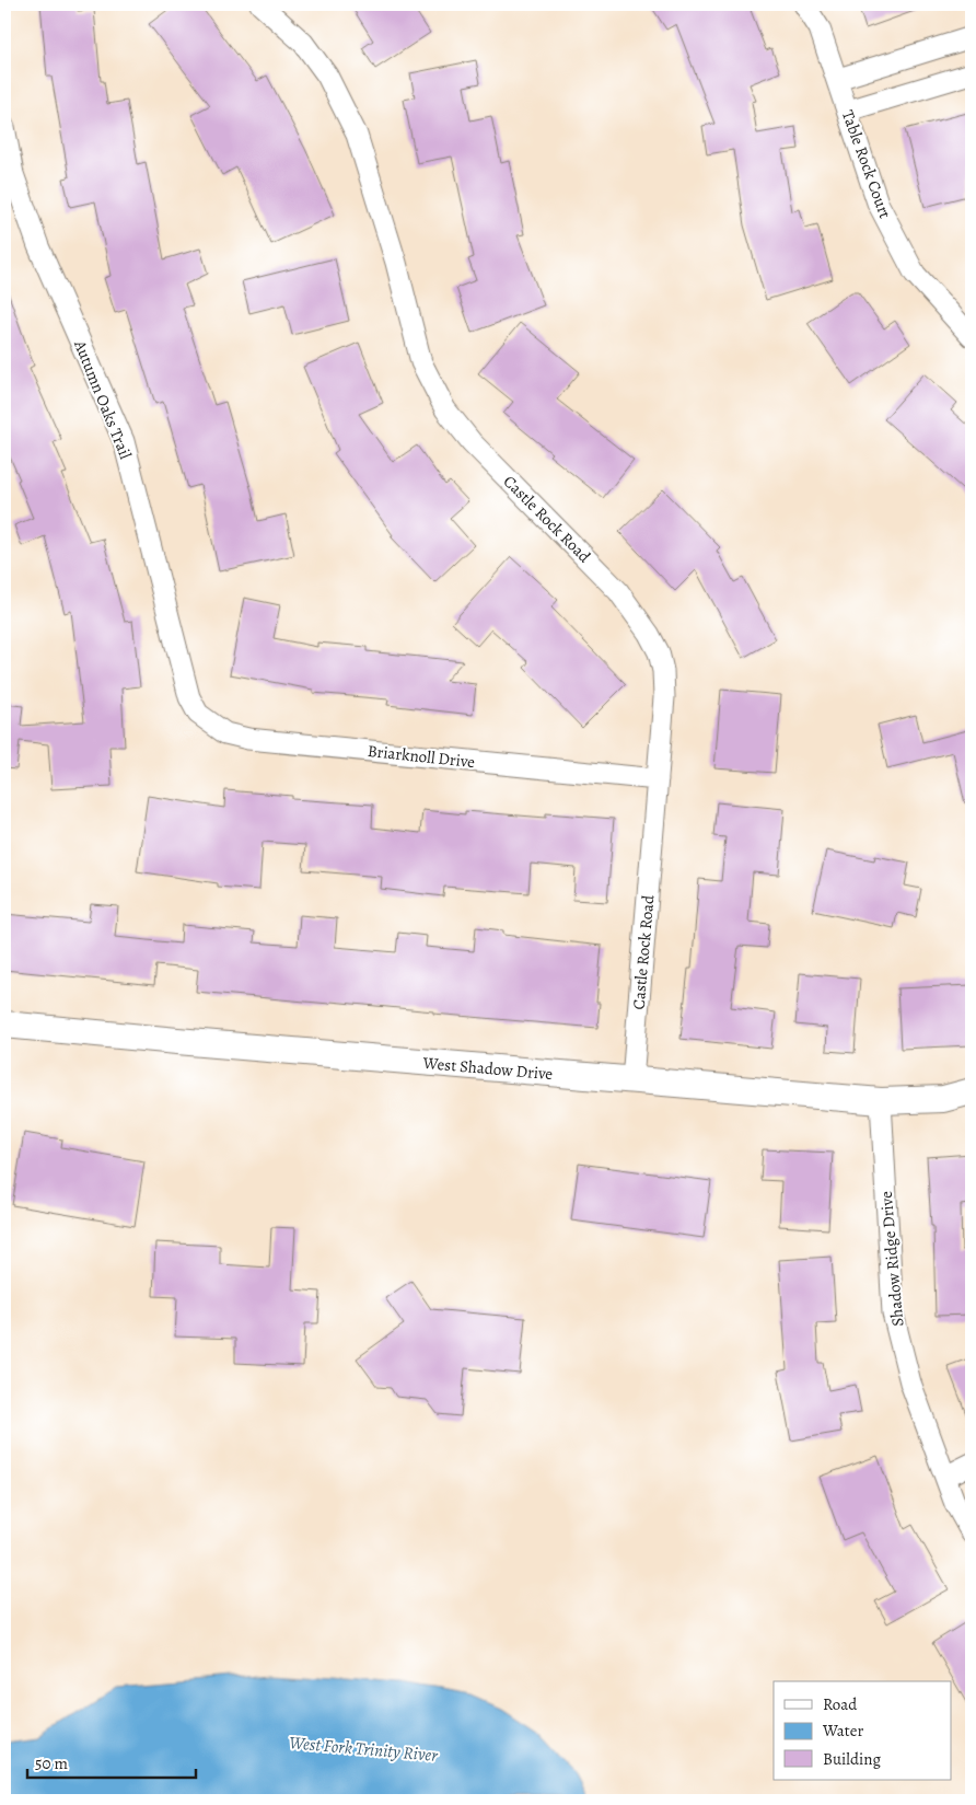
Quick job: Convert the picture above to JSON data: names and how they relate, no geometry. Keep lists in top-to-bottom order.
{
  "streets": {
    "street": [
      "Table Rock Court",
      "Autumn Oaks Trail",
      "Castle Rock Road",
      "Briarknoll Drive",
      "West Shadow Drive",
      "Shadow Ridge Drive"
    ]
  },
  "crossings": [
    ["Autumn Oaks Trail", "Briarknoll Drive"],
    ["Castle Rock Road", "Briarknoll Drive"],
    ["Castle Rock Road", "West Shadow Drive"],
    ["West Shadow Drive", "Shadow Ridge Drive"]
  ],
  "water": ["West Fork Trinity River"],
  "legend": ["Road", "Water", "Building"],
  "scale_bar": "50 m"
}
